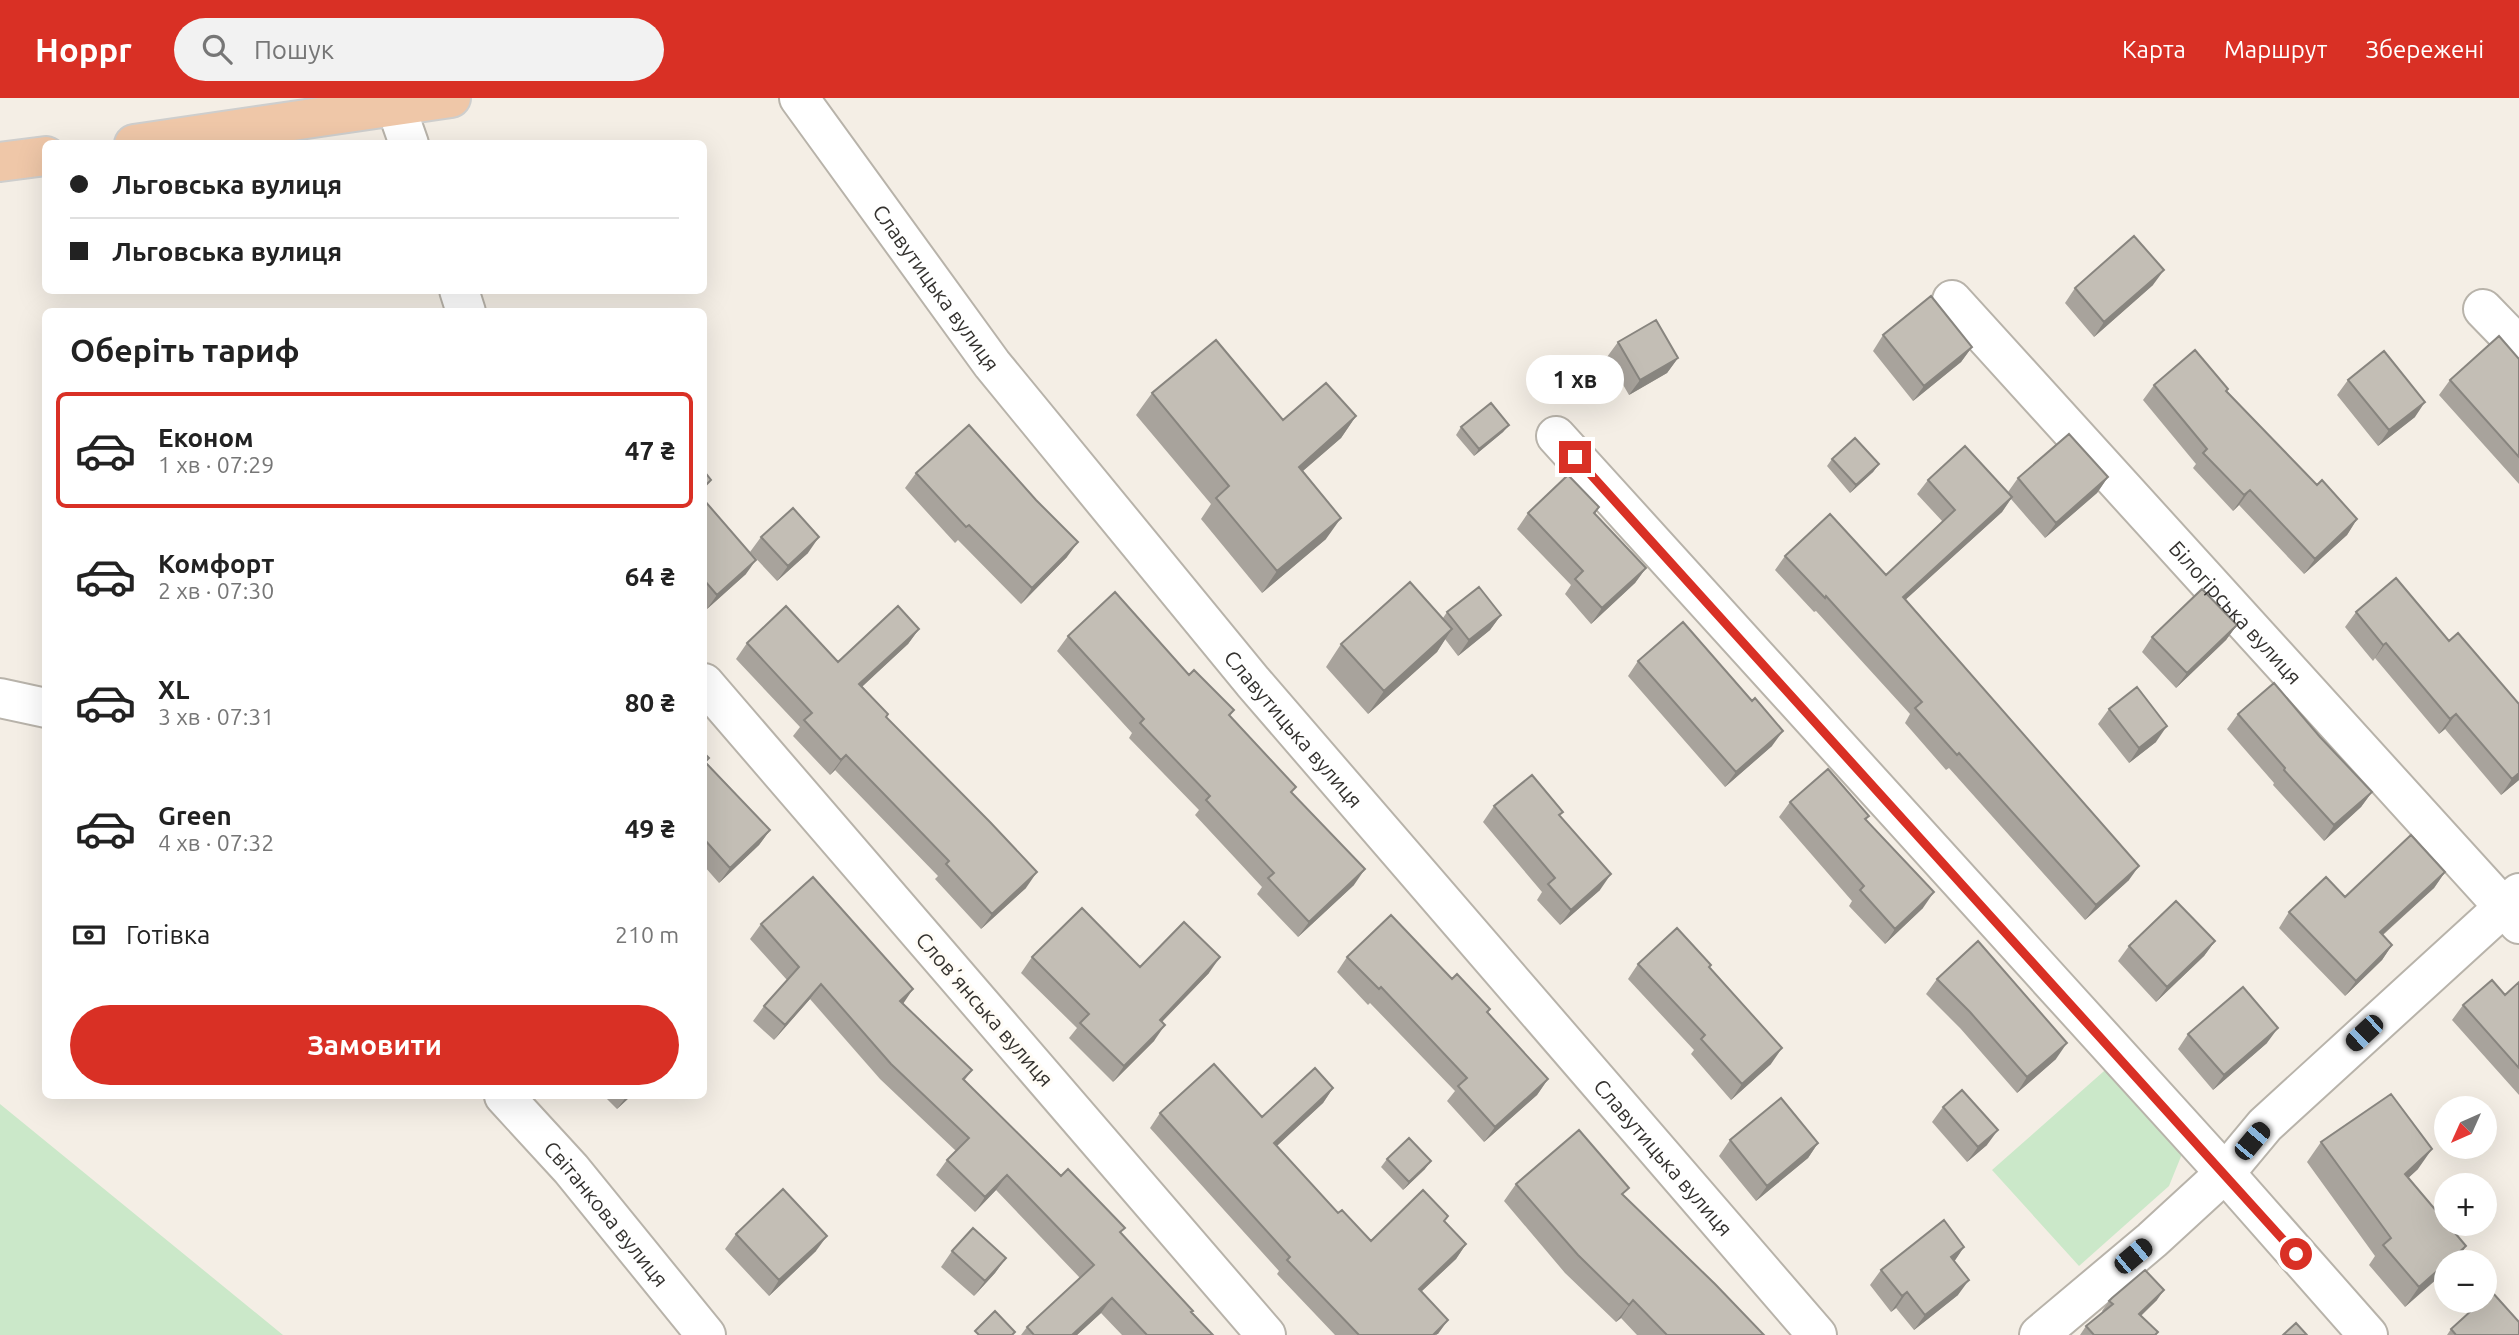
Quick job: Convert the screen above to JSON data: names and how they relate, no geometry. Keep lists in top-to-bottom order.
{
  "streets": {
    "street": [
      "Славутицька вулиця",
      "Білогірська вулиця",
      "Словʼянська вулиця",
      "Світанкова вулиця"
    ]
  },
  "north": "bottom left",
  "page": {
    "header": "Hoppr",
    "search": "Пошук",
    "nav": ["Карта", "Маршрут", "Збережені"],
    "banner": ["Льговська вулиця", "Льговська вулиця"],
    "heading": "Оберіть тариф",
    "bubble": "1 хв",
    "list": [
      {
        "name": "Економ",
        "note": "1 хв · 07:29",
        "value": "47 ₴"
      },
      {
        "name": "Комфорт",
        "note": "2 хв · 07:30",
        "value": "64 ₴"
      },
      {
        "name": "XL",
        "note": "3 хв · 07:31",
        "value": "80 ₴"
      },
      {
        "name": "Green",
        "note": "4 хв · 07:32",
        "value": "49 ₴"
      }
    ],
    "pay": ["Готівка", "210 m"],
    "buttons": "Замовити",
    "map_buttons": ["+", "−"]
  }
}
